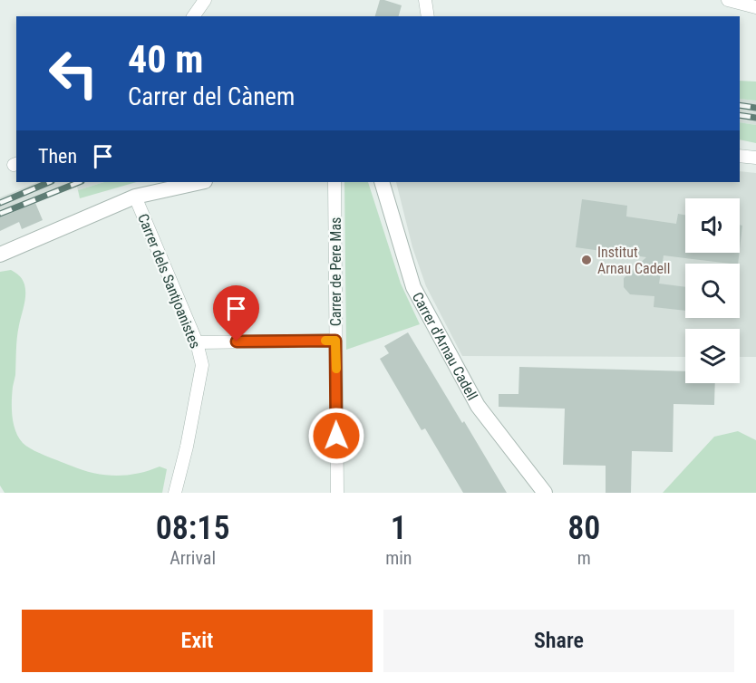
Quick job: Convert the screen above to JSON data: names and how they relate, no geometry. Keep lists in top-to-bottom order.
{
  "streets": {
    "street": ["Carrer de Pere Mas", "Carrer dels Santjoanistes", "Carrer d'Arnau Cadell"]
  },
  "places": ["Institut Arnau Cadell"],
  "page": {
    "turn": ["40 m", "Carrer del Cànem"],
    "then": "Then",
    "eta": [
      "08:15",
      "Arrival",
      "1",
      "min",
      "80",
      "m"
    ],
    "buttons": ["Exit", "Share"]
  }
}
